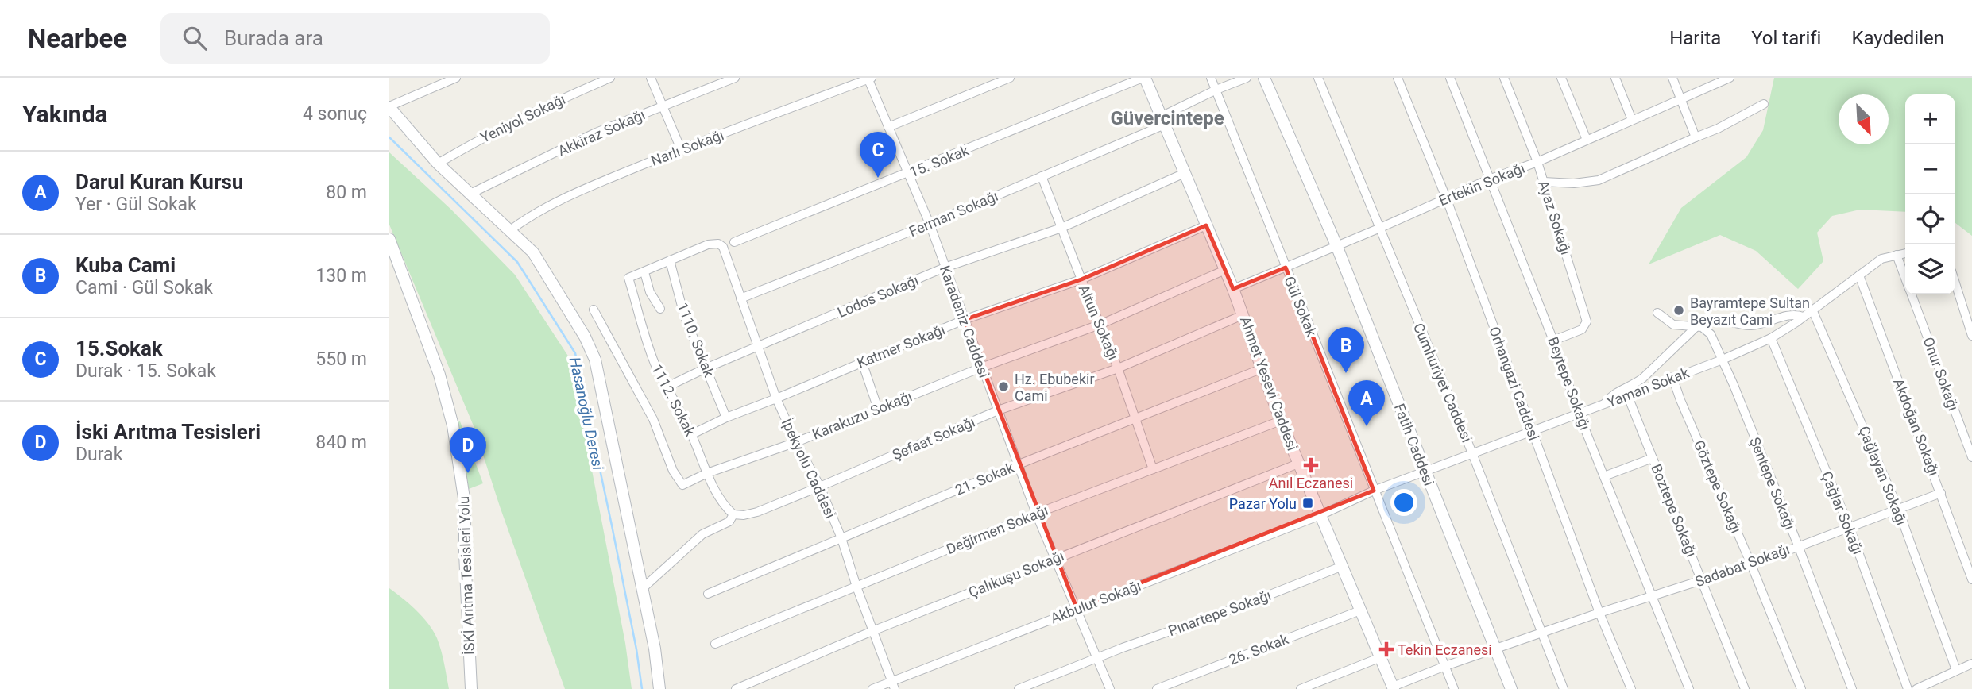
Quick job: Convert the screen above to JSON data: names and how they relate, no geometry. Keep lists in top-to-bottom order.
{
  "streets": {
    "main road": ["Ahmet Yesevi Caddesi", "Fatih Caddesi", "İSKİ Arıtma Tesisleri Yolu"],
    "street": [
      "Yeniyol Sokağı",
      "Akkiraz Sokağı",
      "Narlı Sokağı",
      "15. Sokak",
      "Ertekin Sokağı",
      "Ferman Sokağı",
      "Ayaz Sokağı",
      "Lodos Sokağı",
      "Gül Sokak",
      "Karadeniz Caddesi",
      "Altun Sokağı",
      "1110. Sokak",
      "Katmer Sokağı",
      "Onur Sokağı",
      "Cumhuriyet Caddesi",
      "Orhangazi Caddesi",
      "Beytepe Sokağı",
      "Yaman Sokak",
      "1112. Sokak",
      "Karakuzu Sokağı",
      "Akdoğan Sokağı",
      "Şefaat Sokağı",
      "İpekyolu Caddesi",
      "Çağlayan Sokağı",
      "21. Sokak",
      "Şentepe Sokağı",
      "Göztepe Sokağı",
      "Boztepe Sokağı",
      "Çağlar Sokağı",
      "Değirmen Sokağı",
      "Sadabat Sokağı",
      "Çalıkuşu Sokağı",
      "Akbulut Sokağı",
      "Pınartepe Sokağı",
      "26. Sokak"
    ]
  },
  "crossings": [
    ["Narlı Sokağı", "Karadeniz Caddesi"],
    ["15. Sokak", "Karadeniz Caddesi"],
    ["15. Sokak", "Ahmet Yesevi Caddesi"],
    ["Ertekin Sokağı", "Ayaz Sokağı"],
    ["Ertekin Sokağı", "Gül Sokak"],
    ["Ertekin Sokağı", "Cumhuriyet Caddesi"],
    ["Ertekin Sokağı", "Ahmet Yesevi Caddesi"],
    ["Ertekin Sokağı", "Orhangazi Caddesi"],
    ["Ertekin Sokağı", "Beytepe Sokağı"],
    ["Ertekin Sokağı", "Fatih Caddesi"],
    ["Ferman Sokağı", "Gül Sokak"],
    ["Ferman Sokağı", "Karadeniz Caddesi"],
    ["Ferman Sokağı", "Altun Sokağı"],
    ["Ferman Sokağı", "Ahmet Yesevi Caddesi"],
    ["Ferman Sokağı", "İpekyolu Caddesi"],
    ["Ayaz Sokağı", "Beytepe Sokağı"],
    ["Lodos Sokağı", "Karadeniz Caddesi"],
    ["Lodos Sokağı", "Altun Sokağı"],
    ["Lodos Sokağı", "1110. Sokak"],
    ["Lodos Sokağı", "Ahmet Yesevi Caddesi"],
    ["Lodos Sokağı", "1112. Sokak"],
    ["Lodos Sokağı", "İpekyolu Caddesi"],
    ["Gül Sokak", "Yaman Sokak"],
    ["Gül Sokak", "Sadabat Sokağı"],
    ["Karadeniz Caddesi", "Katmer Sokağı"],
    ["Karadeniz Caddesi", "Karakuzu Sokağı"],
    ["Karadeniz Caddesi", "Şefaat Sokağı"],
    ["Karadeniz Caddesi", "21. Sokak"],
    ["Karadeniz Caddesi", "Değirmen Sokağı"],
    ["Karadeniz Caddesi", "Çalıkuşu Sokağı"],
    ["Karadeniz Caddesi", "Akbulut Sokağı"],
    ["Karadeniz Caddesi", "Pınartepe Sokağı"],
    ["Altun Sokağı", "Katmer Sokağı"],
    ["Altun Sokağı", "Karakuzu Sokağı"],
    ["Altun Sokağı", "Şefaat Sokağı"],
    ["Altun Sokağı", "21. Sokak"],
    ["Altun Sokağı", "Değirmen Sokağı"],
    ["1110. Sokak", "Katmer Sokağı"],
    ["1110. Sokak", "İpekyolu Caddesi"],
    ["Katmer Sokağı", "Ahmet Yesevi Caddesi"],
    ["Katmer Sokağı", "1112. Sokak"],
    ["Katmer Sokağı", "İpekyolu Caddesi"],
    ["Onur Sokağı", "Yaman Sokak"],
    ["Cumhuriyet Caddesi", "Yaman Sokak"],
    ["Cumhuriyet Caddesi", "Sadabat Sokağı"],
    ["Ahmet Yesevi Caddesi", "Yaman Sokak"],
    ["Ahmet Yesevi Caddesi", "Karakuzu Sokağı"],
    ["Ahmet Yesevi Caddesi", "Şefaat Sokağı"],
    ["Ahmet Yesevi Caddesi", "21. Sokak"],
    ["Ahmet Yesevi Caddesi", "Değirmen Sokağı"],
    ["Ahmet Yesevi Caddesi", "Sadabat Sokağı"],
    ["Ahmet Yesevi Caddesi", "Çalıkuşu Sokağı"],
    ["Ahmet Yesevi Caddesi", "Akbulut Sokağı"],
    ["Ahmet Yesevi Caddesi", "Pınartepe Sokağı"],
    ["Ahmet Yesevi Caddesi", "26. Sokak"],
    ["Orhangazi Caddesi", "Yaman Sokak"],
    ["Orhangazi Caddesi", "Sadabat Sokağı"],
    ["Beytepe Sokağı", "Yaman Sokak"],
    ["Beytepe Sokağı", "Sadabat Sokağı"],
    ["Yaman Sokak", "Akdoğan Sokağı"],
    ["Yaman Sokak", "Fatih Caddesi"],
    ["Yaman Sokak", "Çağlayan Sokağı"],
    ["Yaman Sokak", "Şentepe Sokağı"],
    ["Yaman Sokak", "Göztepe Sokağı"],
    ["Yaman Sokak", "Boztepe Sokağı"],
    ["Yaman Sokak", "Çağlar Sokağı"],
    ["Yaman Sokak", "Akbulut Sokağı"],
    ["1112. Sokak", "Karakuzu Sokağı"],
    ["1112. Sokak", "Şefaat Sokağı"],
    ["Karakuzu Sokağı", "İpekyolu Caddesi"],
    ["Akdoğan Sokağı", "Sadabat Sokağı"],
    ["Şefaat Sokağı", "İpekyolu Caddesi"],
    ["Fatih Caddesi", "Sadabat Sokağı"],
    ["İpekyolu Caddesi", "21. Sokak"],
    ["İpekyolu Caddesi", "Değirmen Sokağı"],
    ["İpekyolu Caddesi", "Çalıkuşu Sokağı"],
    ["İpekyolu Caddesi", "Akbulut Sokağı"],
    ["Çağlayan Sokağı", "Sadabat Sokağı"],
    ["Şentepe Sokağı", "Sadabat Sokağı"],
    ["Göztepe Sokağı", "Sadabat Sokağı"],
    ["Boztepe Sokağı", "Sadabat Sokağı"],
    ["Çağlar Sokağı", "Sadabat Sokağı"]
  ],
  "districts": ["Güvercintepe"],
  "water": ["Hasanoğlu Deresi"],
  "places": {
    "other": ["Bayramtepe Sultan Beyazıt Cami", "Hz. Ebubekir Cami"],
    "health": ["Anıl Eczanesi", "Tekin Eczanesi"],
    "transit": ["Pazar Yolu"]
  },
  "north": "bottom right",
  "page": {
    "header": "Nearbee",
    "search": "Burada ara",
    "nav": ["Harita", "Yol tarifi", "Kaydedilen"],
    "heading": ["Yakında", "4 sonuç"],
    "map_buttons": ["+", "−"],
    "pins": [
      "C",
      "B",
      "A",
      "D"
    ],
    "list": [
      {
        "mark": "A",
        "name": "Darul Kuran Kursu",
        "note": "Yer · Gül Sokak",
        "value": "80 m"
      },
      {
        "mark": "B",
        "name": "Kuba Cami",
        "note": "Cami · Gül Sokak",
        "value": "130 m"
      },
      {
        "mark": "C",
        "name": "15.Sokak",
        "note": "Durak · 15. Sokak",
        "value": "550 m"
      },
      {
        "mark": "D",
        "name": "İski Arıtma Tesisleri",
        "note": "Durak",
        "value": "840 m"
      }
    ]
  }
}
